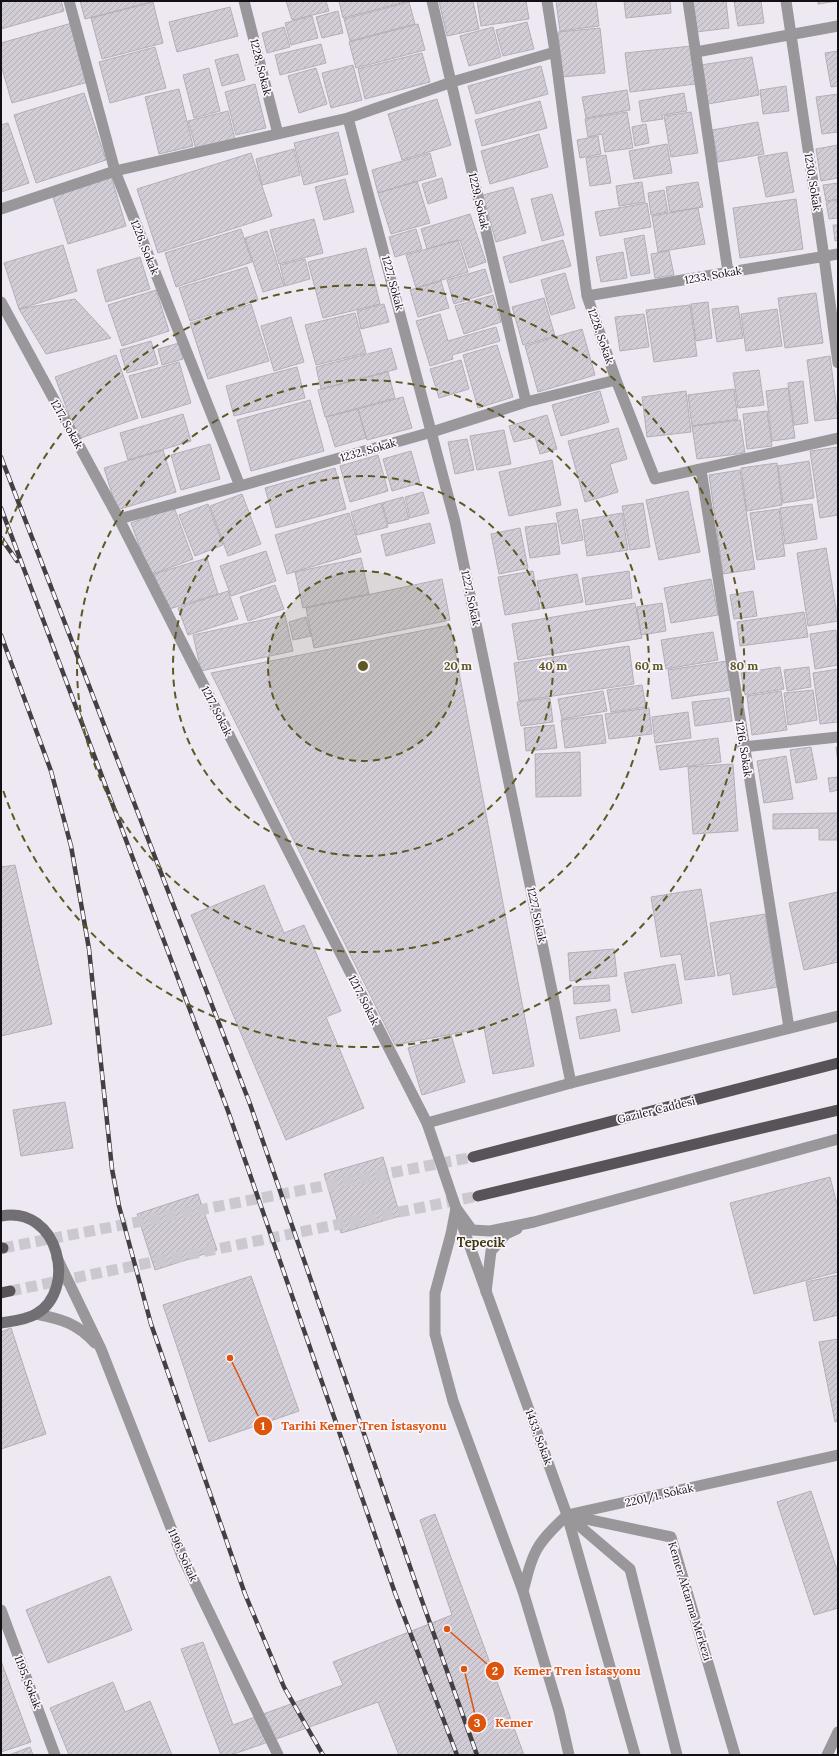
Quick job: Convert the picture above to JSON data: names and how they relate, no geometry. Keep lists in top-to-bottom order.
{
  "streets": {
    "main road": ["Gaziler Caddesi"],
    "street": [
      "1228. Sokak",
      "1230. Sokak",
      "1229. Sokak",
      "1226. Sokak",
      "1233. Sokak",
      "1227. Sokak",
      "1217. Sokak",
      "1232. Sokak",
      "1216. Sokak",
      "1433. Sokak",
      "2201/1. Sokak",
      "1196. Sokak",
      "Kemer Aktarma Merkezi",
      "1195. Sokak"
    ]
  },
  "crossings": [
    ["1228. Sokak", "1233. Sokak"],
    ["1228. Sokak", "1232. Sokak"],
    ["1228. Sokak", "1216. Sokak"],
    ["1230. Sokak", "1233. Sokak"],
    ["1229. Sokak", "1232. Sokak"],
    ["1226. Sokak", "1232. Sokak"],
    ["1227. Sokak", "1232. Sokak"],
    ["1217. Sokak", "1232. Sokak"],
    ["1217. Sokak", "1433. Sokak"],
    ["1433. Sokak", "2201/1. Sokak"],
    ["1433. Sokak", "Kemer Aktarma Merkezi"],
    ["2201/1. Sokak", "Kemer Aktarma Merkezi"]
  ],
  "districts": ["Tepecik"],
  "places": ["Tarihi Kemer Tren İstasyonu", "Kemer Tren İstasyonu", "Kemer"],
  "rings": [
    "20 m",
    "40 m",
    "60 m",
    "80 m"
  ]
}
